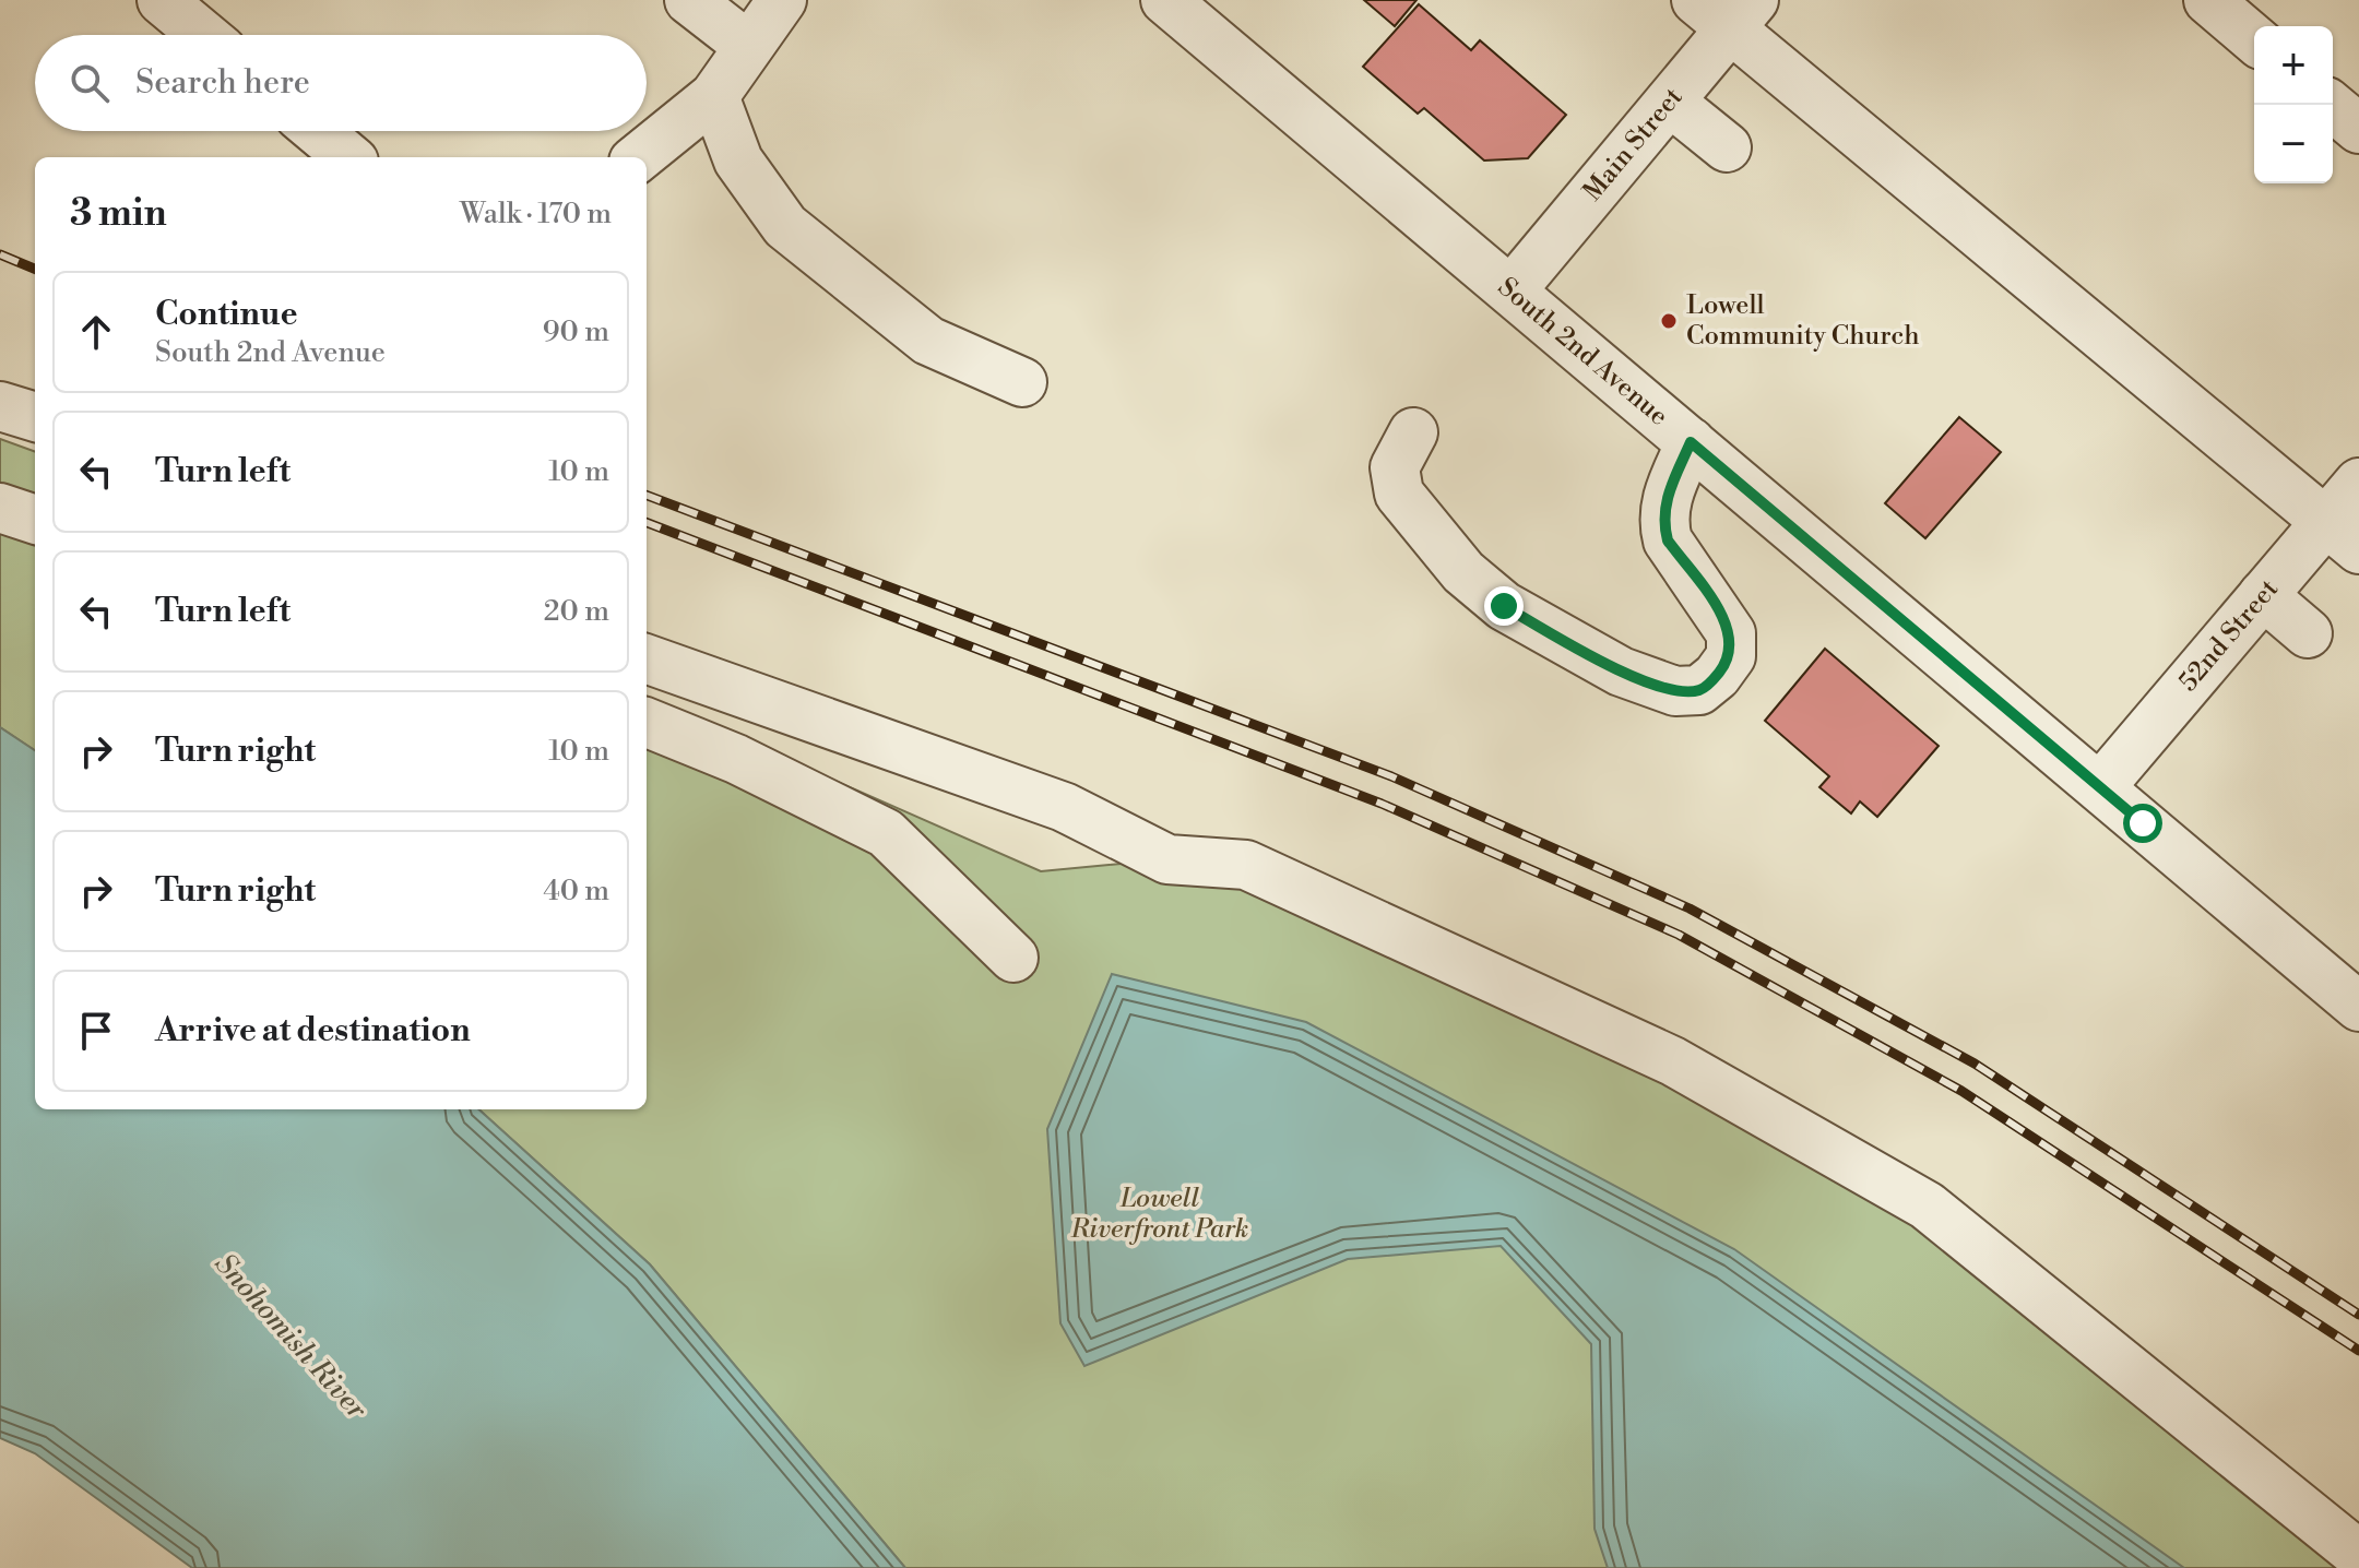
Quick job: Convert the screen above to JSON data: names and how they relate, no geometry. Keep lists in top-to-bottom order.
{
  "streets": {
    "street": ["Main Street", "South 2nd Avenue", "52nd Street"]
  },
  "crossings": [
    ["Main Street", "South 2nd Avenue"],
    ["South 2nd Avenue", "52nd Street"]
  ],
  "water": ["Snohomish River"],
  "parks": ["Lowell Riverfront Park"],
  "places": ["Lowell Community Church"],
  "page": {
    "map_buttons": ["+", "−"],
    "search": "Search here",
    "heading": ["3 min", "Walk · 170 m"],
    "list": [
      ["Continue", "South 2nd Avenue", "90 m"],
      ["Turn left", "10 m"],
      ["Turn left", "20 m"],
      ["Turn right", "10 m"],
      ["Turn right", "40 m"],
      "Arrive at destination"
    ]
  }
}
